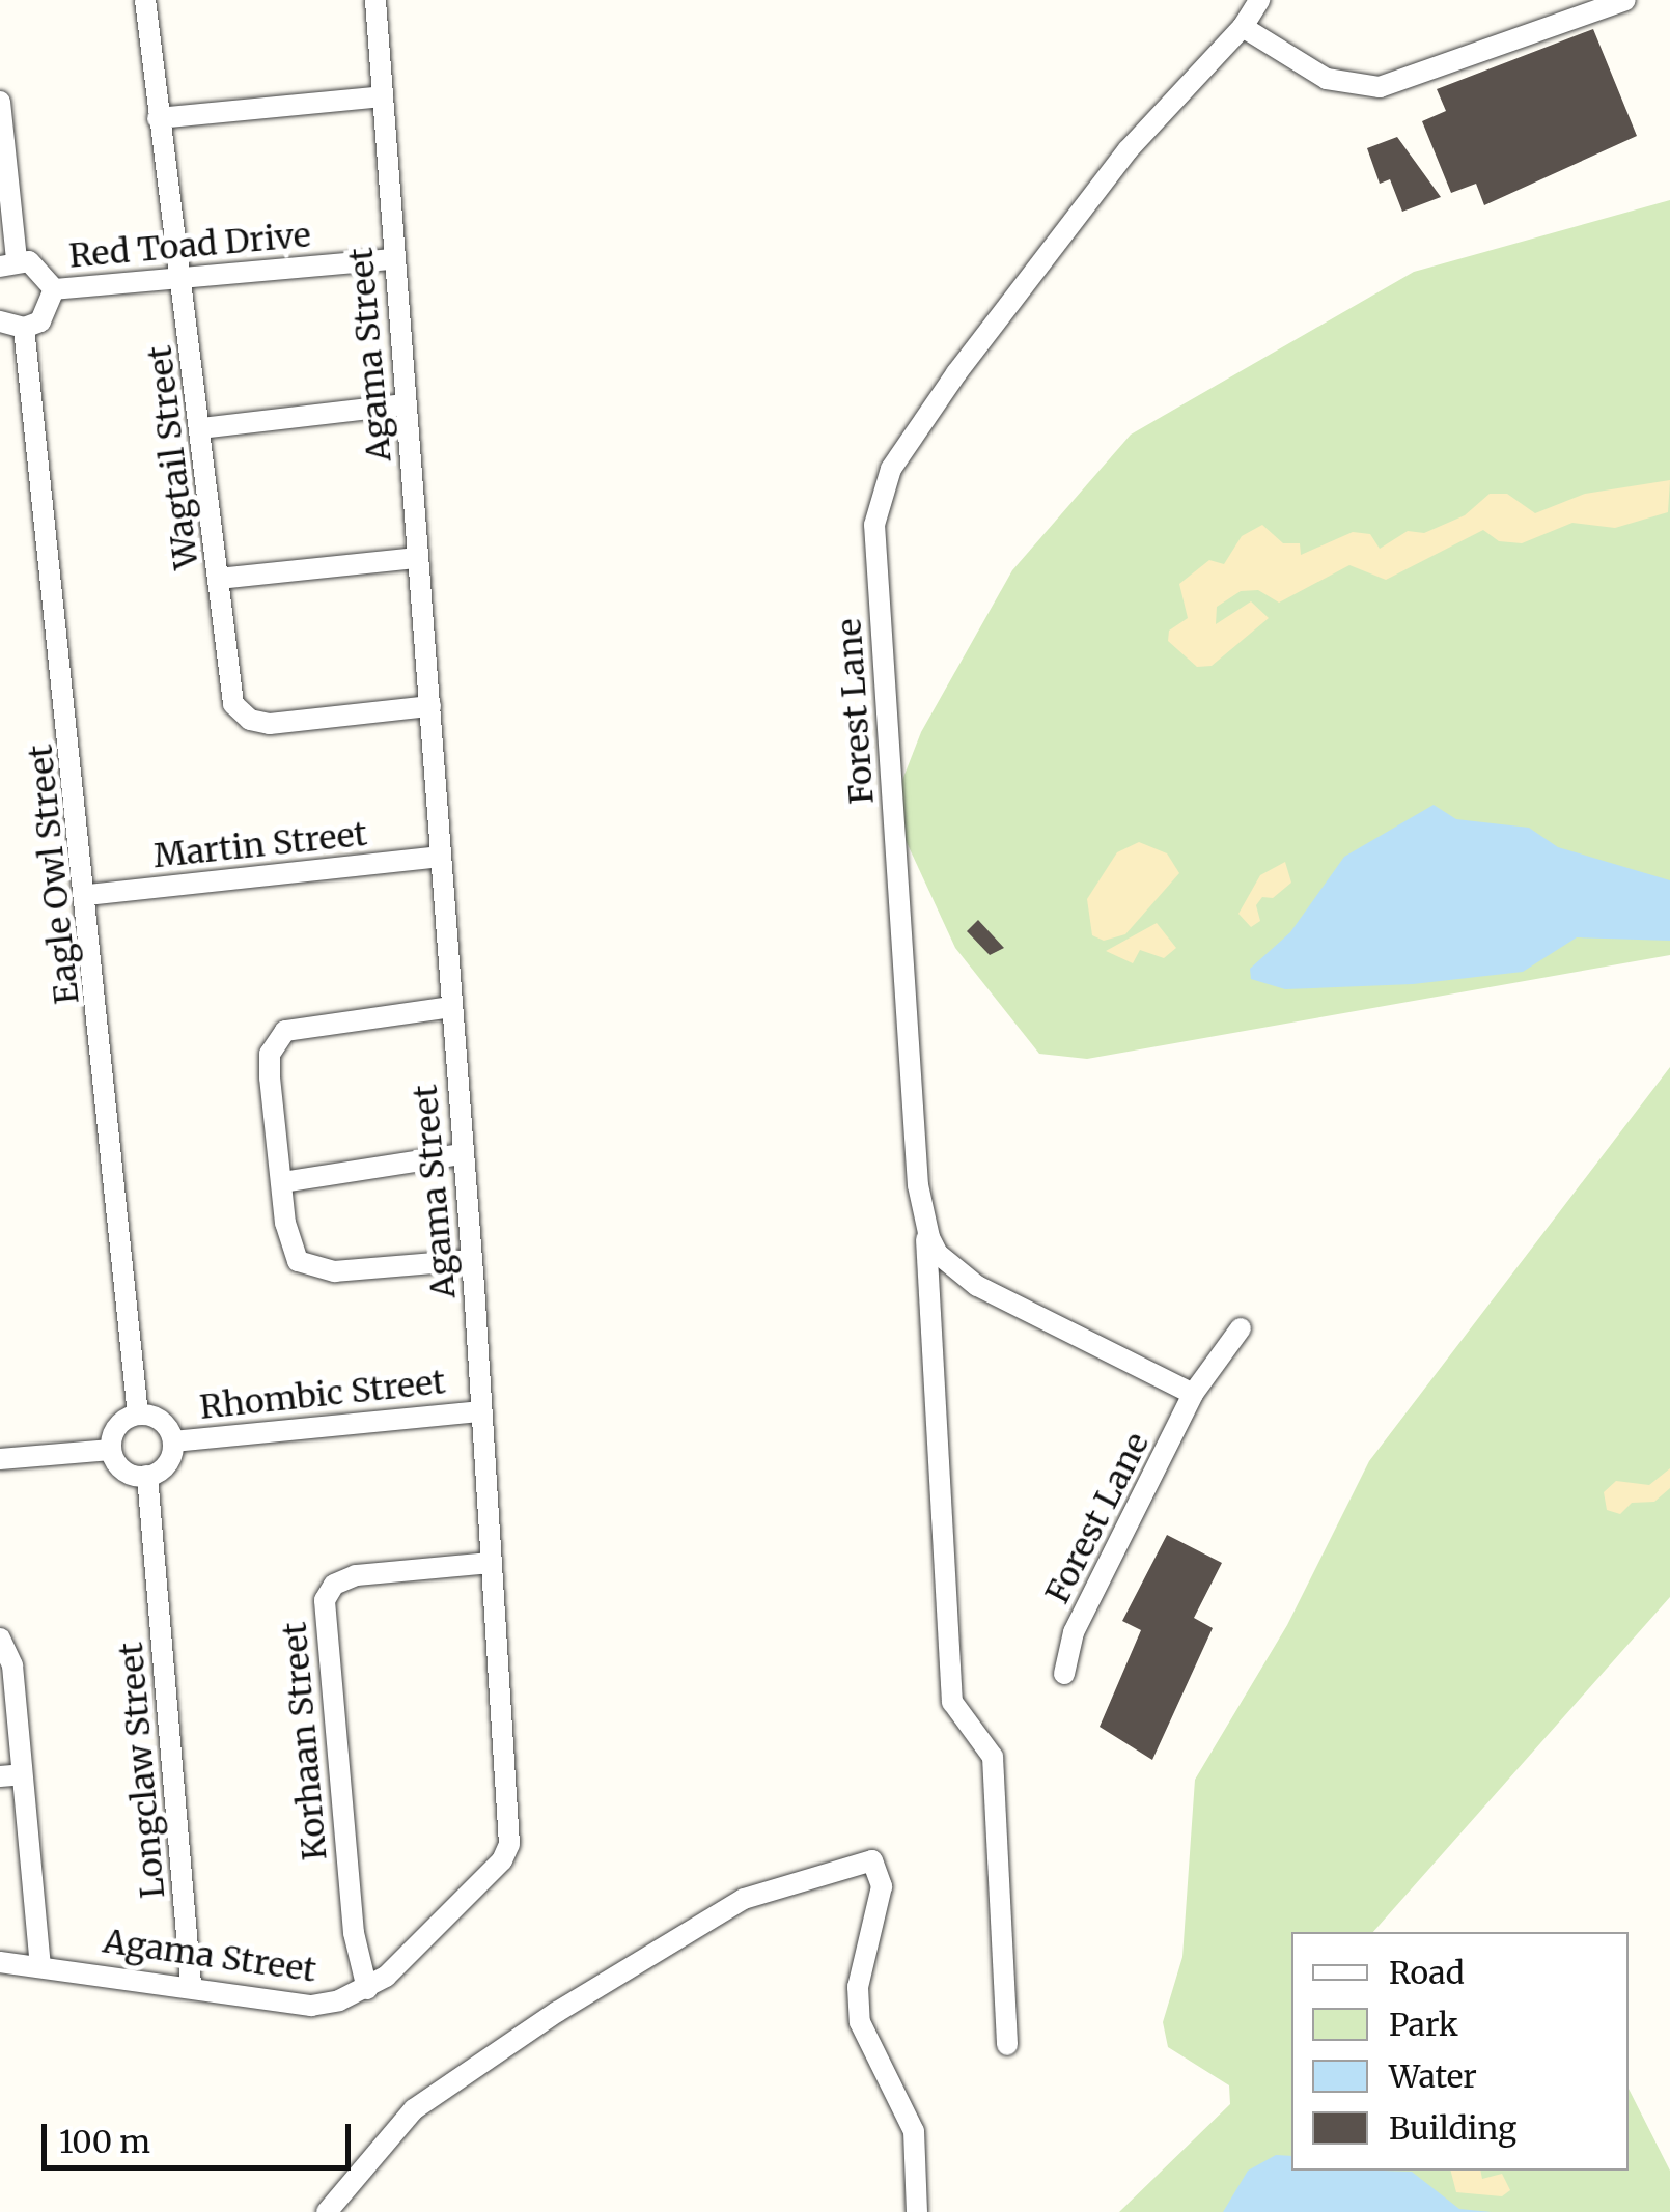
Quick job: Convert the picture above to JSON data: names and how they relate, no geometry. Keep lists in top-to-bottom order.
{
  "streets": {
    "street": [
      "Red Toad Drive",
      "Agama Street",
      "Wagtail Street",
      "Forest Lane",
      "Martin Street",
      "Eagle Owl Street",
      "Rhombic Street",
      "Korhaan Street",
      "Longclaw Street"
    ]
  },
  "crossings": [
    ["Red Toad Drive", "Agama Street"],
    ["Red Toad Drive", "Wagtail Street"],
    ["Agama Street", "Wagtail Street"],
    ["Agama Street", "Martin Street"],
    ["Agama Street", "Rhombic Street"],
    ["Agama Street", "Korhaan Street"],
    ["Agama Street", "Longclaw Street"],
    ["Martin Street", "Eagle Owl Street"],
    ["Eagle Owl Street", "Rhombic Street"],
    ["Eagle Owl Street", "Longclaw Street"],
    ["Rhombic Street", "Longclaw Street"]
  ],
  "legend": [
    "Road",
    "Park",
    "Water",
    "Building"
  ],
  "scale_bar": "100 m"
}
